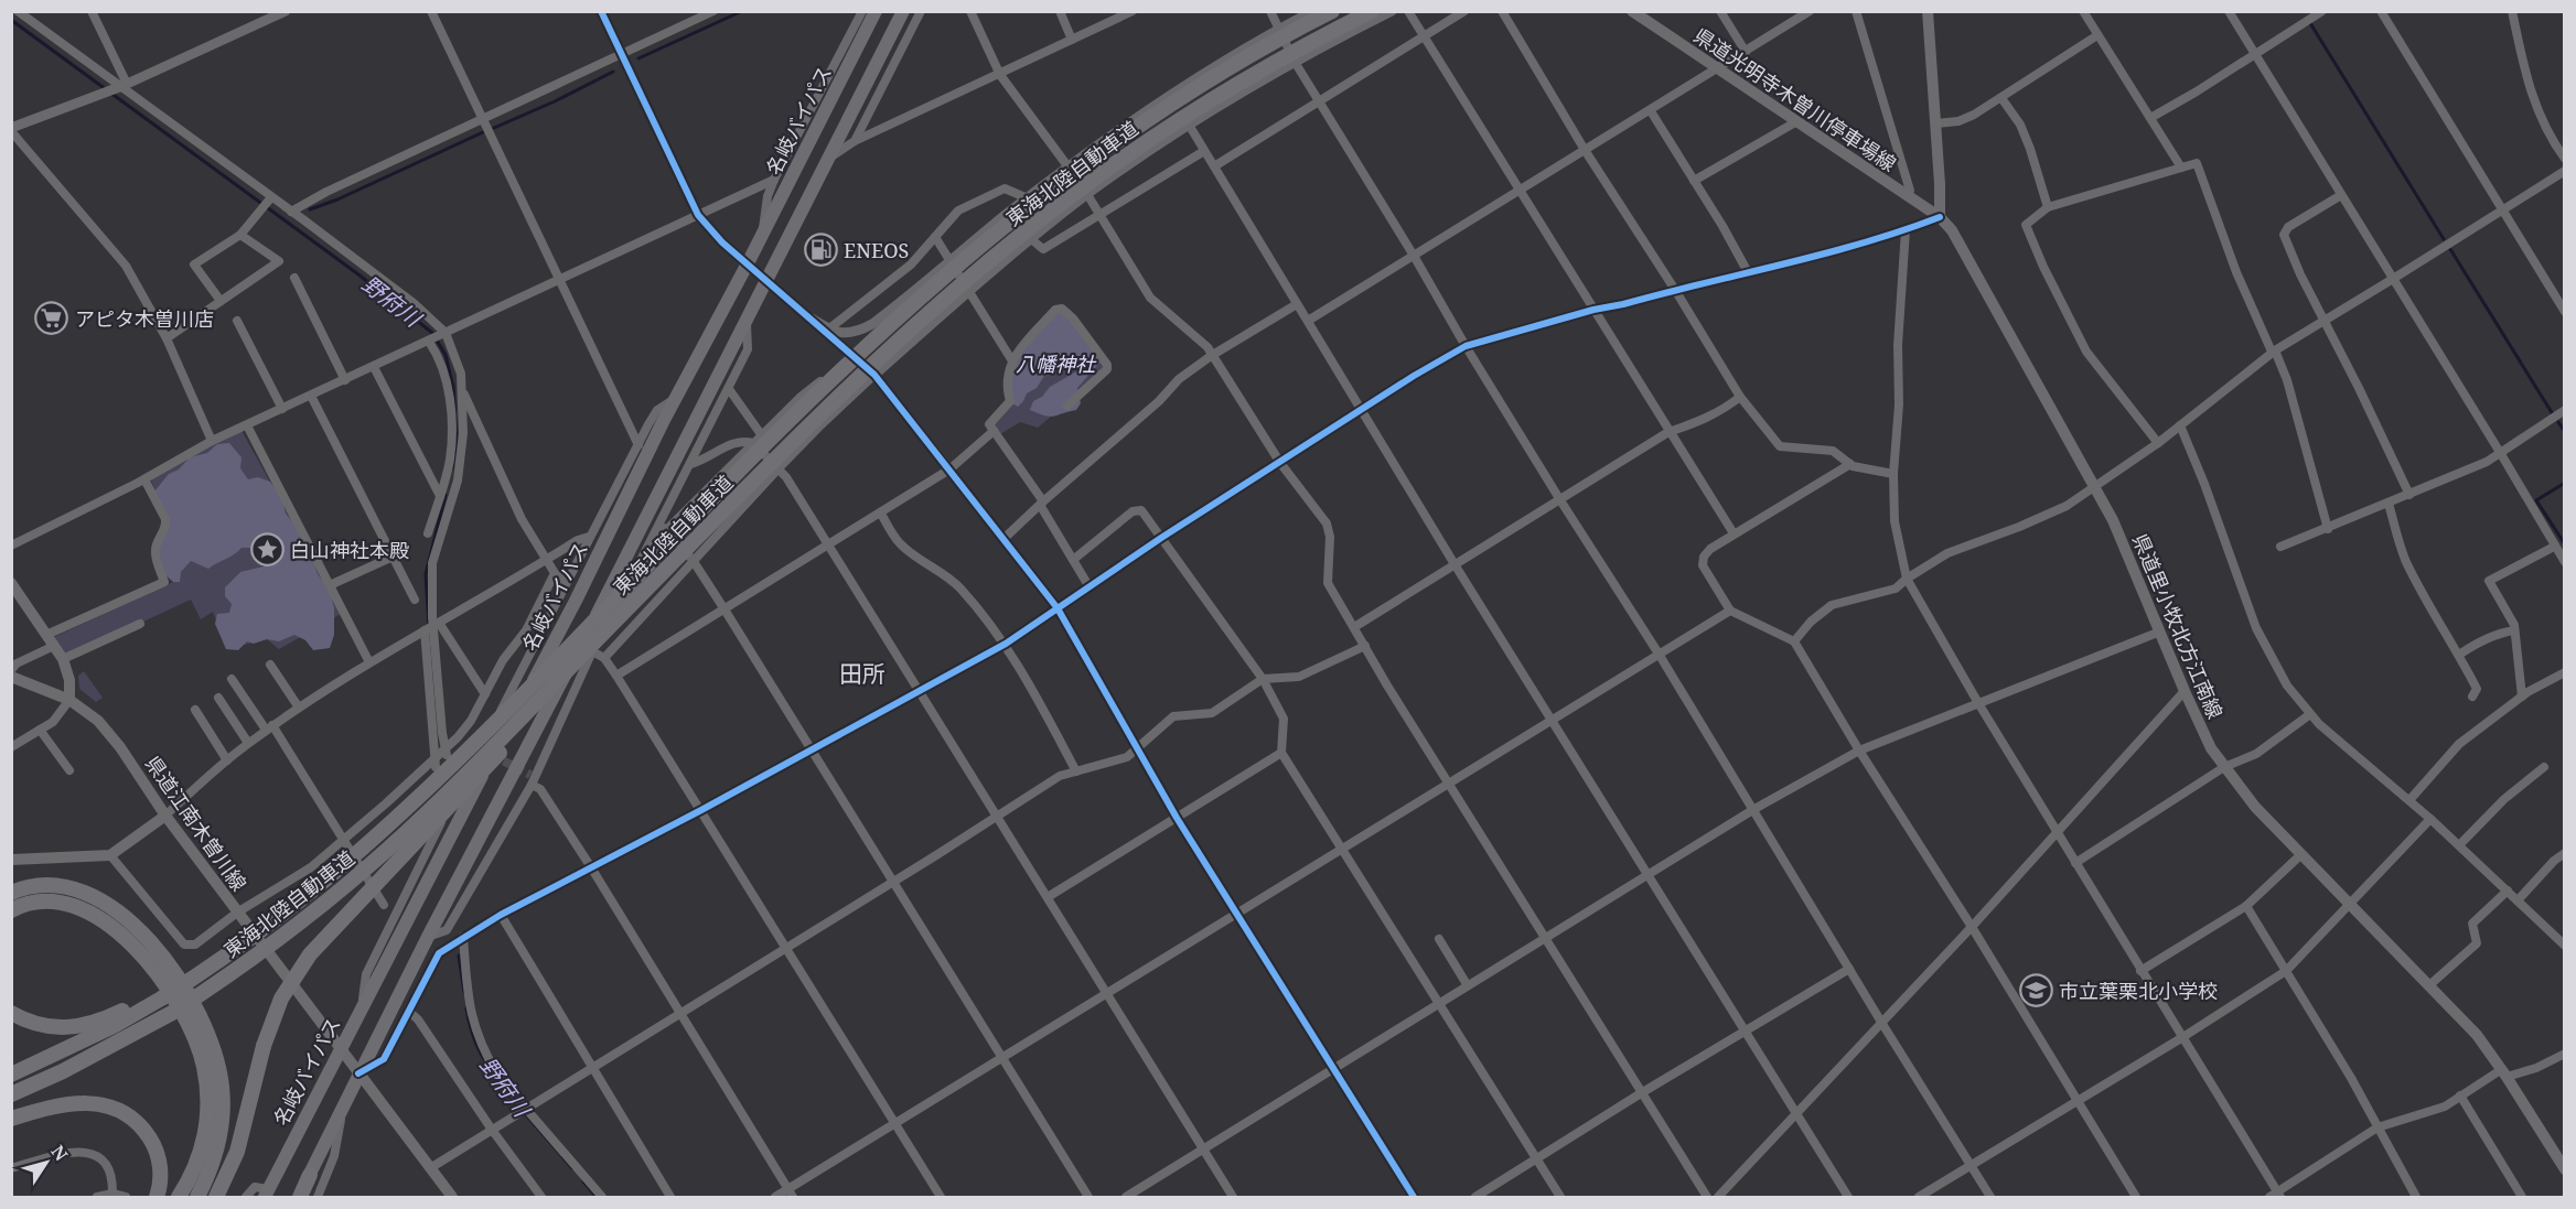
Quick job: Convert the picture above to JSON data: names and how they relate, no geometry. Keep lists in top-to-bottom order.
{
  "streets": {
    "highway": ["名岐バイパス", "東海北陸自動車道"],
    "main road": ["県道光明寺木曽川停車場線", "県道里小牧北方江南線", "県道江南木曽川線"]
  },
  "crossings": [
    ["県道光明寺木曽川停車場線", "県道里小牧北方江南線"],
    ["名岐バイパス", "県道江南木曽川線"]
  ],
  "districts": ["田所"],
  "water": ["野府川"],
  "parks": ["八幡神社"],
  "places": {
    "fuel station": ["ENEOS"],
    "supermarket": ["アピタ木曽川店"],
    "place": ["白山神社本殿"],
    "school or university": ["市立葉栗北小学校"]
  },
  "north": "top right"
}
